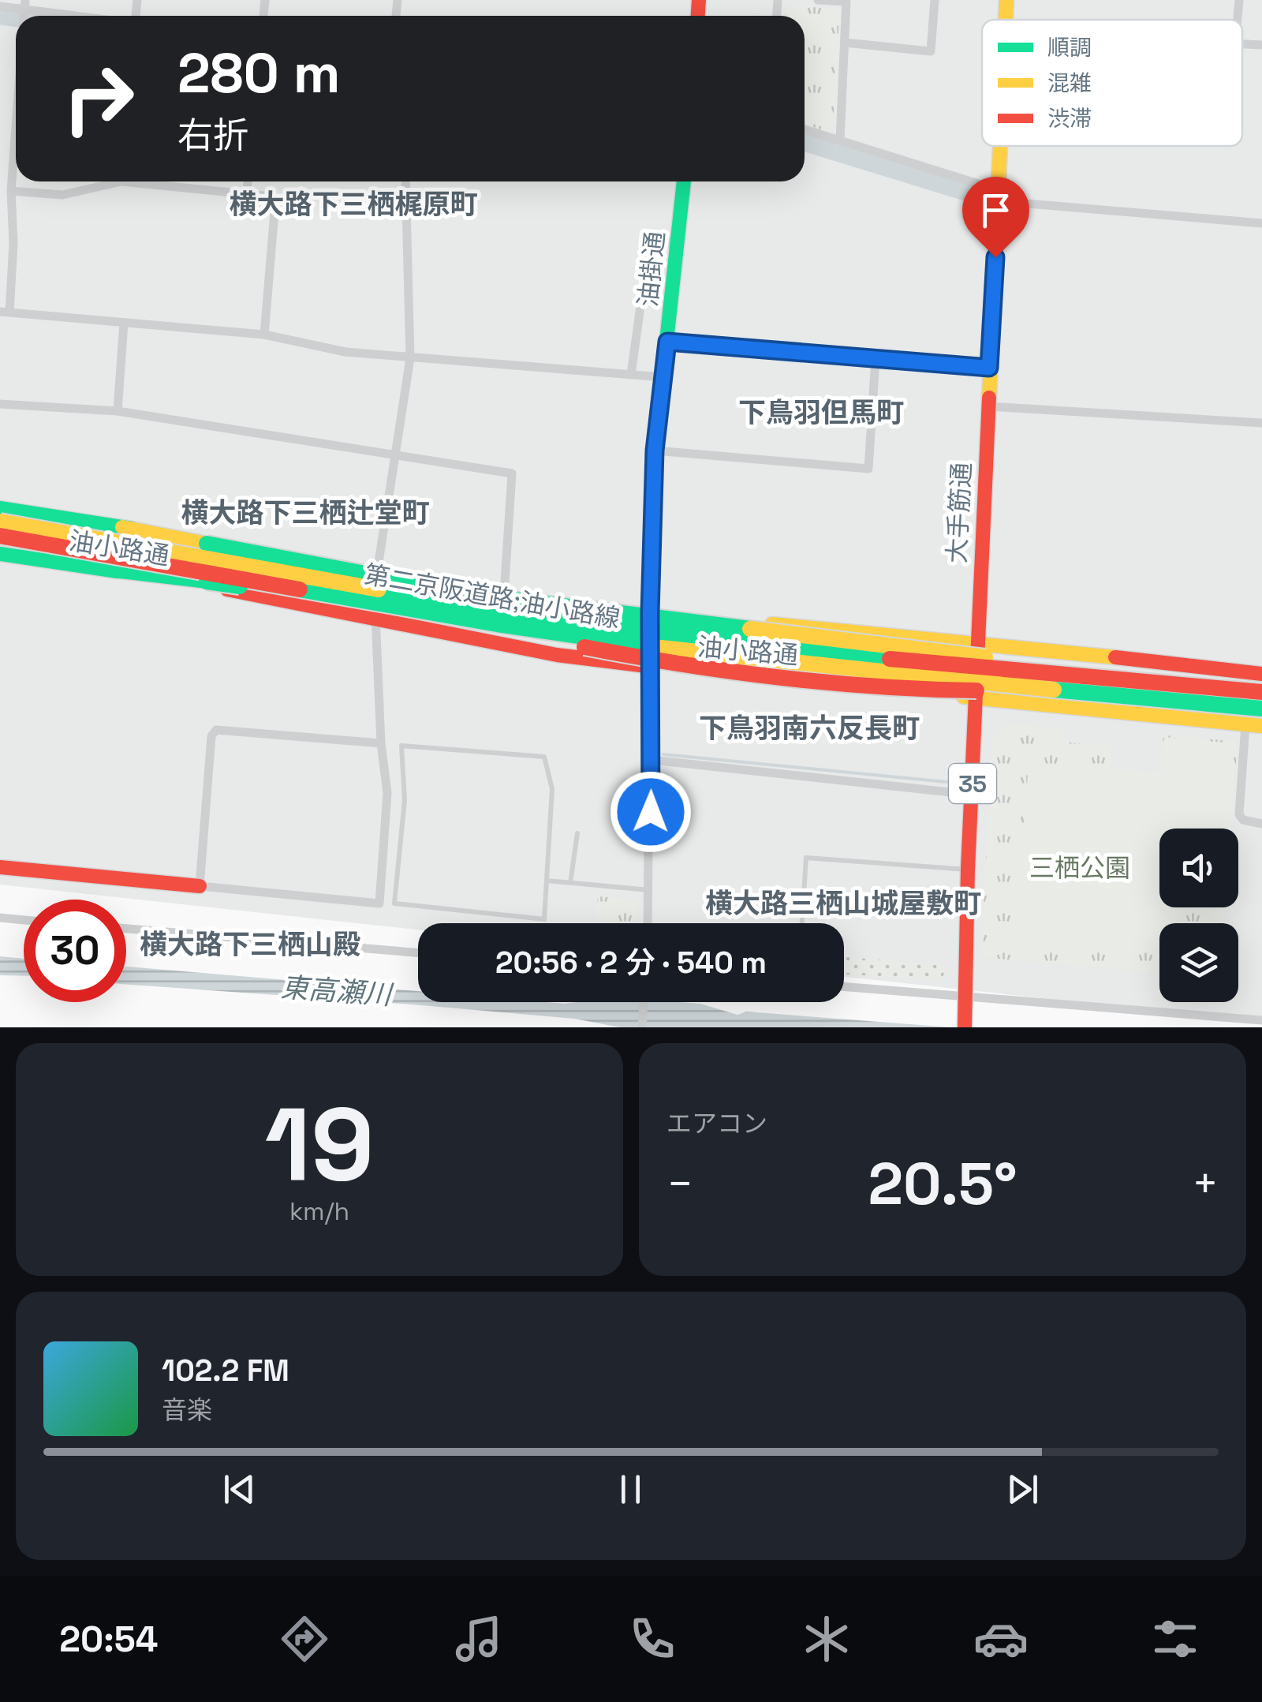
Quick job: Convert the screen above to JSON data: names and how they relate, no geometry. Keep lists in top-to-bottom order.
{
  "streets": {
    "main road": [
      "油掛通",
      "大手筋通",
      "油小路通",
      "第二京阪道路;油小路線",
      "35"
    ]
  },
  "crossings": [
    ["油掛通", "油小路通"],
    ["大手筋通", "油小路通"]
  ],
  "districts": [
    "横大路下三栖梶原町",
    "下鳥羽但馬町",
    "横大路下三栖辻堂町",
    "下鳥羽南六反長町",
    "横大路三栖山城屋敷町",
    "横大路下三栖山殿"
  ],
  "water": ["東高瀬川"],
  "parks": ["三栖公園"],
  "legend": ["順調", "混雑", "渋滞"],
  "page": {
    "turn": ["280 m", "右折"],
    "limit": "30",
    "trip": "20:56 · 2 分 · 540 m",
    "tile": [
      ["19", "km/h"],
      "エアコン"
    ],
    "heat": ["−", "20.5°", "+"],
    "song": ["102.2 FM", "音楽"],
    "tabs": "20:54"
  }
}
